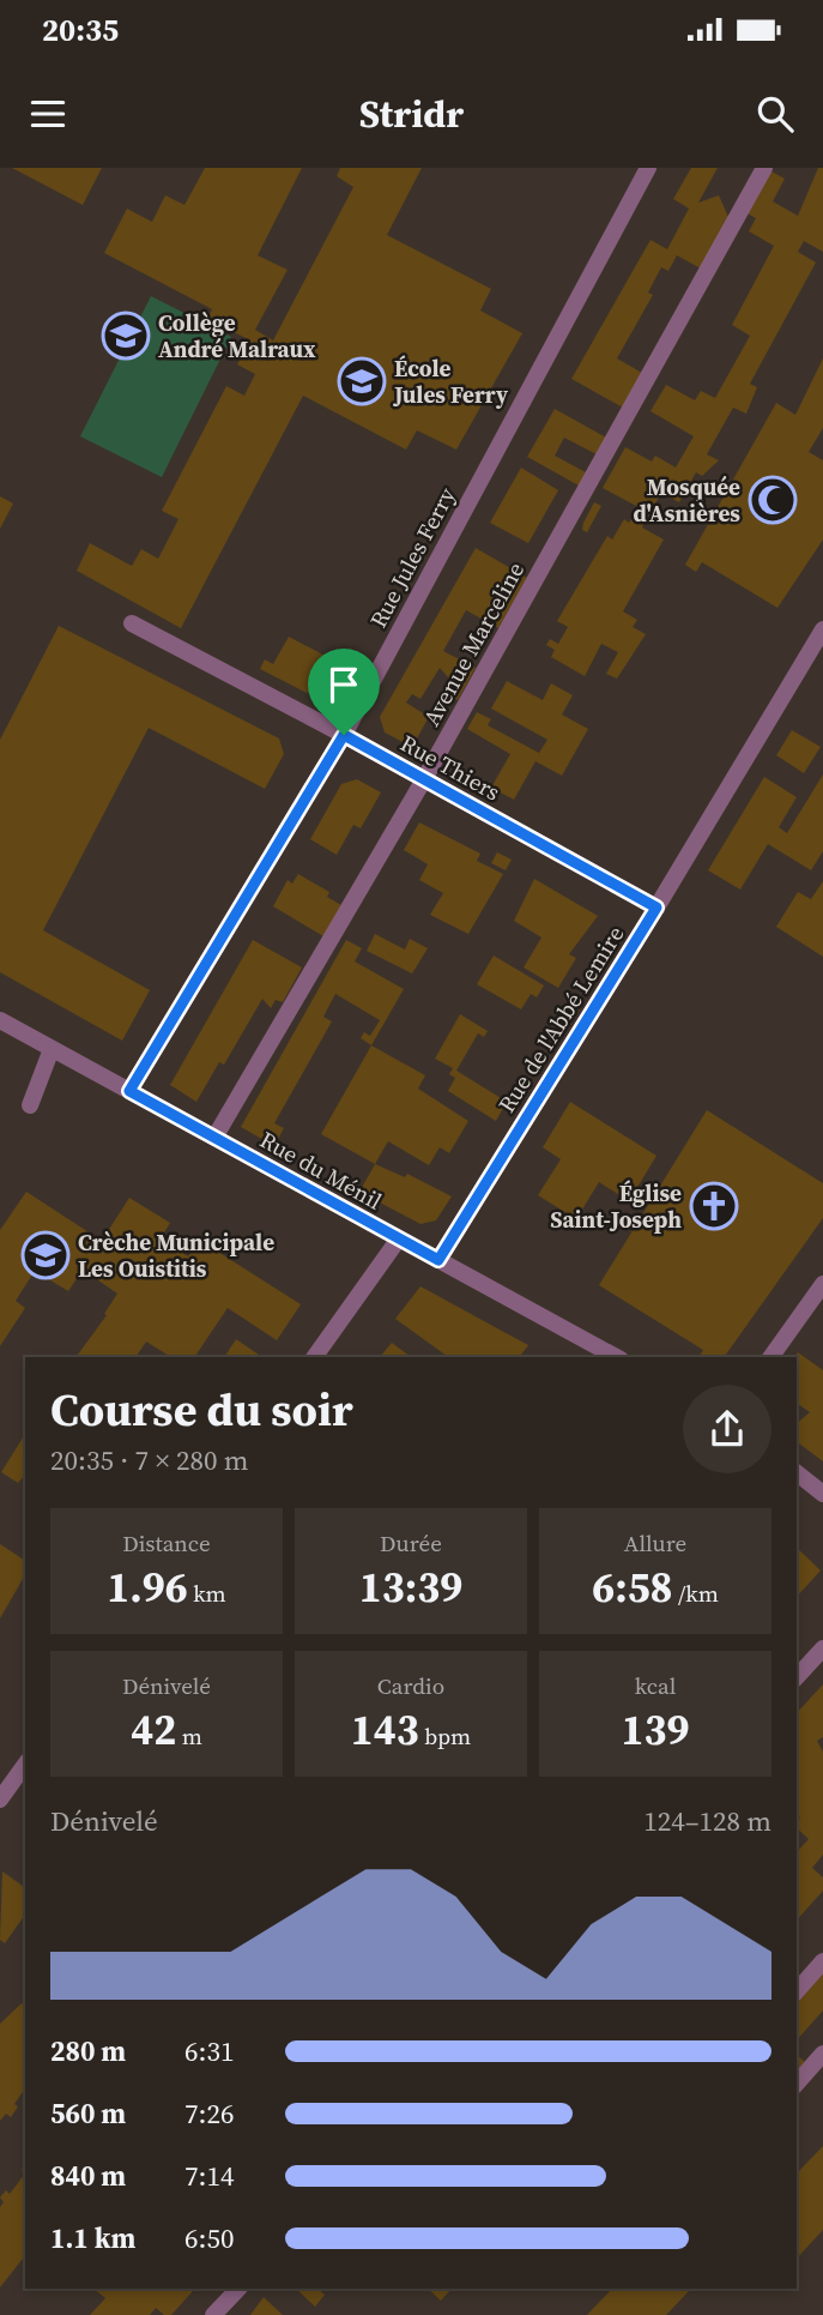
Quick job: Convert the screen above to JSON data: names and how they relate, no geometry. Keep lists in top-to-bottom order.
{
  "streets": {
    "street": [
      "Rue Jules Ferry",
      "Avenue Marceline",
      "Rue Thiers",
      "Rue de l'Abbé Lemire",
      "Rue du Ménil"
    ]
  },
  "crossings": [
    ["Rue Jules Ferry", "Rue Thiers"],
    ["Rue Jules Ferry", "Rue du Ménil"],
    ["Avenue Marceline", "Rue Thiers"],
    ["Avenue Marceline", "Rue du Ménil"],
    ["Rue Thiers", "Rue de l'Abbé Lemire"],
    ["Rue de l'Abbé Lemire", "Rue du Ménil"]
  ],
  "places": {
    "school or university": ["Collège André Malraux", "École Jules Ferry", "Crèche Municipale Les Ouistitis"],
    "mosque": ["Mosquée d'Asnières"],
    "church": ["Église Saint-Joseph"]
  },
  "page": {
    "status": "20:35",
    "header": "Stridr",
    "heading": ["Course du soir", "20:35 · 7 × 280 m"],
    "stats": [
      ["Distance", "1.96 km"],
      ["Durée", "13:39"],
      ["Allure", "6:58 /km"],
      ["Dénivelé", "42 m"],
      ["Cardio", "143 bpm"],
      ["kcal", "139"]
    ],
    "chart": ["Dénivelé", "124–128 m"],
    "list": [
      {
        "name": "280 m",
        "note": "6:31"
      },
      {
        "name": "560 m",
        "note": "7:26"
      },
      {
        "name": "840 m",
        "note": "7:14"
      },
      {
        "name": "1.1 km",
        "note": "6:50"
      }
    ]
  }
}
